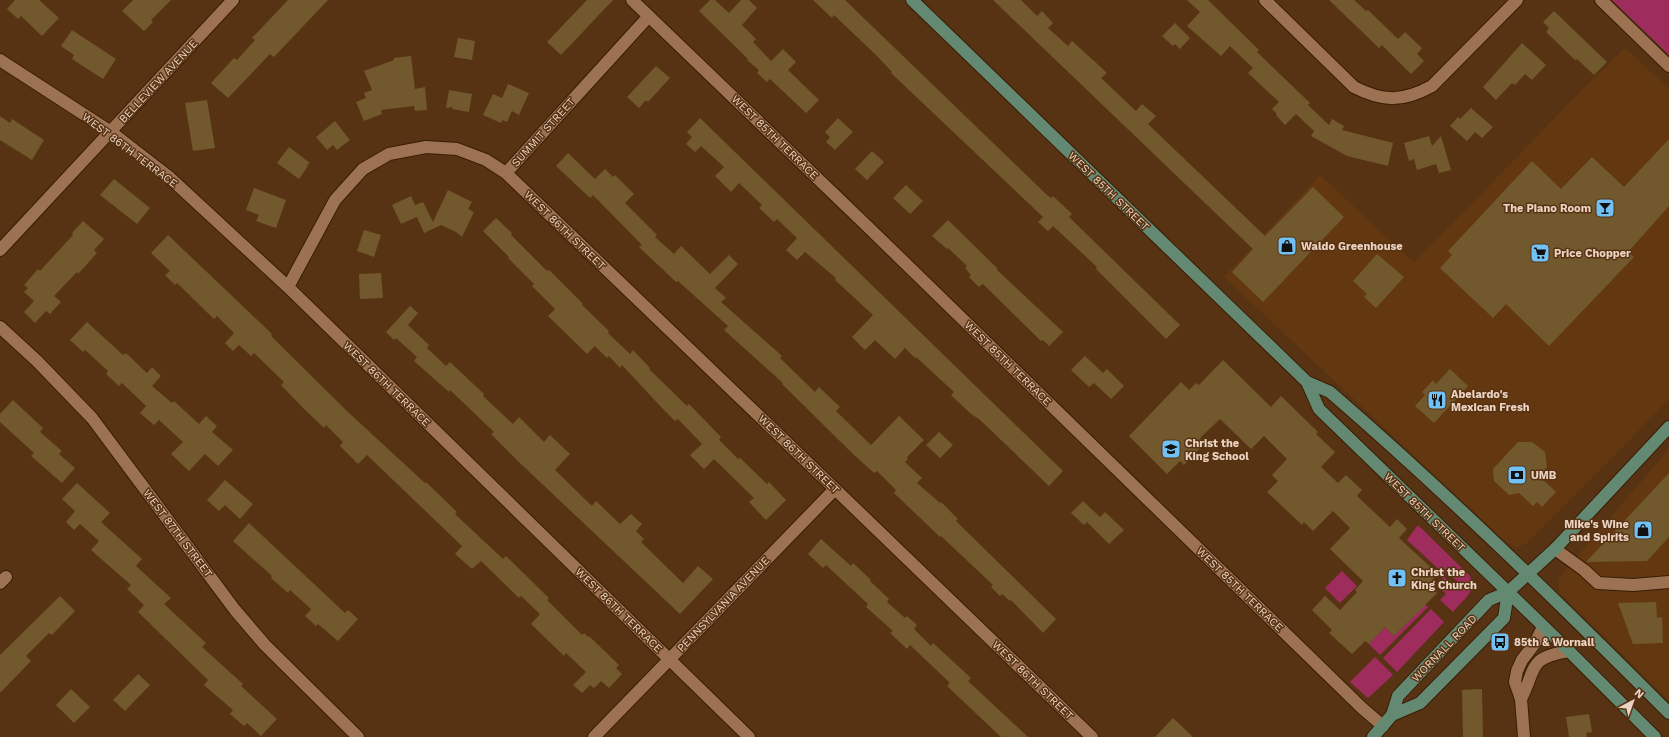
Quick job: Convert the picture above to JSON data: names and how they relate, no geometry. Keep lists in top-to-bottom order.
{
  "streets": {
    "main road": ["WEST 85TH STREET", "WORNALL ROAD"],
    "street": [
      "BELLEVIEW AVENUE",
      "SUMMIT STREET",
      "WEST 85TH TERRACE",
      "WEST 86TH TERRACE",
      "WEST 86TH STREET",
      "WEST 87TH STREET",
      "PENNSYLVANIA AVENUE"
    ]
  },
  "crossings": [
    ["BELLEVIEW AVENUE", "WEST 86TH TERRACE"],
    ["SUMMIT STREET", "WEST 85TH TERRACE"],
    ["SUMMIT STREET", "WEST 86TH TERRACE"],
    ["SUMMIT STREET", "WEST 86TH STREET"],
    ["WEST 85TH TERRACE", "WORNALL ROAD"],
    ["WEST 86TH TERRACE", "PENNSYLVANIA AVENUE"],
    ["WEST 85TH STREET", "WORNALL ROAD"],
    ["WEST 86TH STREET", "PENNSYLVANIA AVENUE"]
  ],
  "places": {
    "bar": ["The Piano Room"],
    "shop": ["Waldo Greenhouse", "Mike's Wine and Spirits"],
    "supermarket": ["Price Chopper"],
    "restaurant": ["Abelardo's Mexican Fresh"],
    "school or university": ["Christ the King School"],
    "bank": ["UMB"],
    "church": ["Christ the King Church"],
    "bus stop": ["85th & Wornall"]
  },
  "north": "top right"
}
